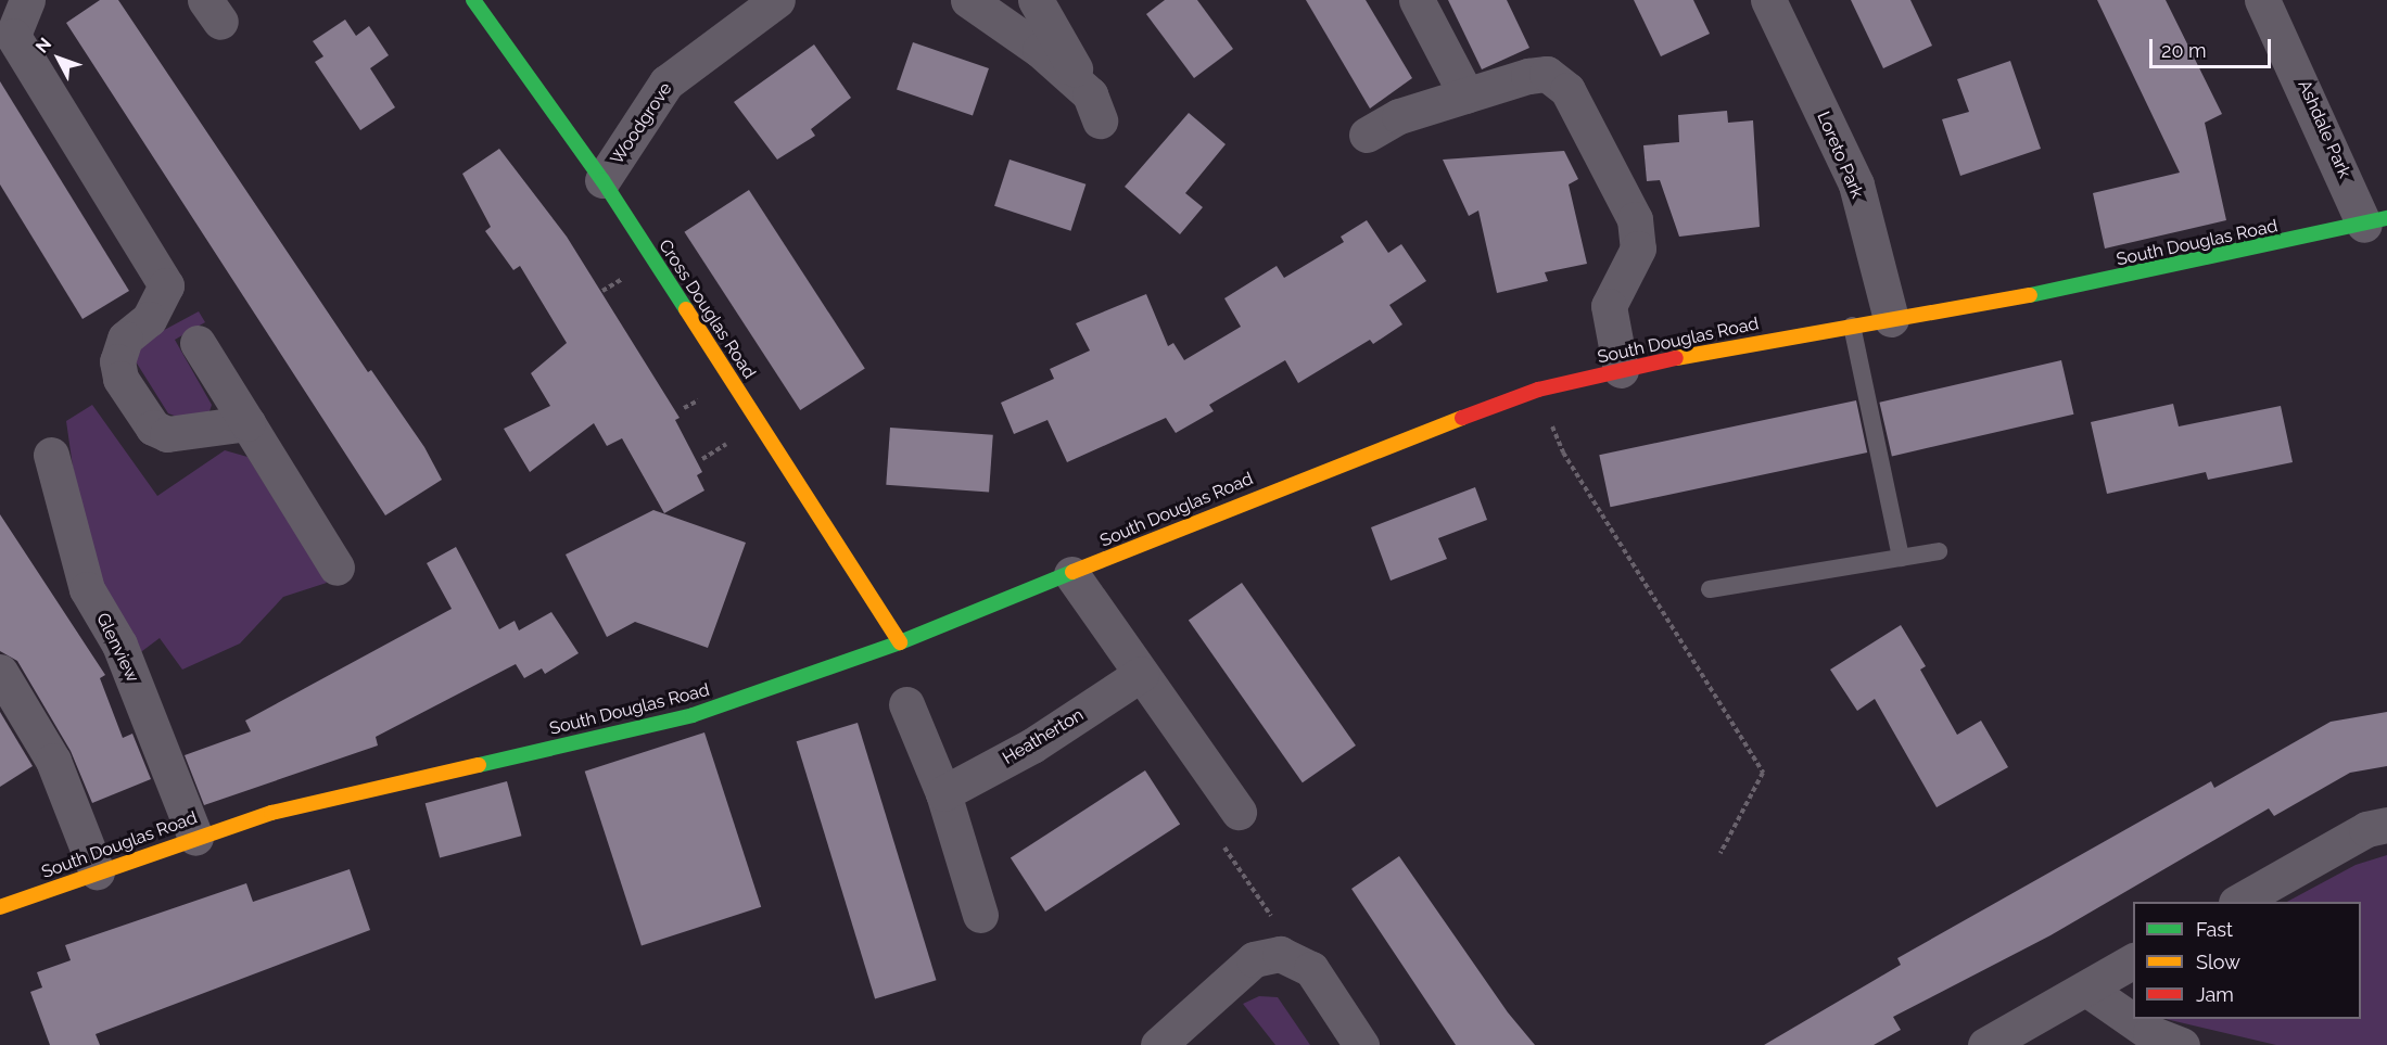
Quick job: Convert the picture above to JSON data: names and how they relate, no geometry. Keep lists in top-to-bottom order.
{
  "streets": {
    "main road": ["South Douglas Road", "Cross Douglas Road"],
    "street": [
      "Woodgrove",
      "Ashdale Park",
      "Loreto Park",
      "Glenview",
      "Heatherton"
    ]
  },
  "crossings": [
    ["Woodgrove", "Cross Douglas Road"],
    ["Ashdale Park", "South Douglas Road"],
    ["Loreto Park", "South Douglas Road"],
    ["South Douglas Road", "Cross Douglas Road"],
    ["South Douglas Road", "Glenview"]
  ],
  "legend": ["Fast", "Slow", "Jam"],
  "scale_bar": "20 m",
  "north": "top left"
}
